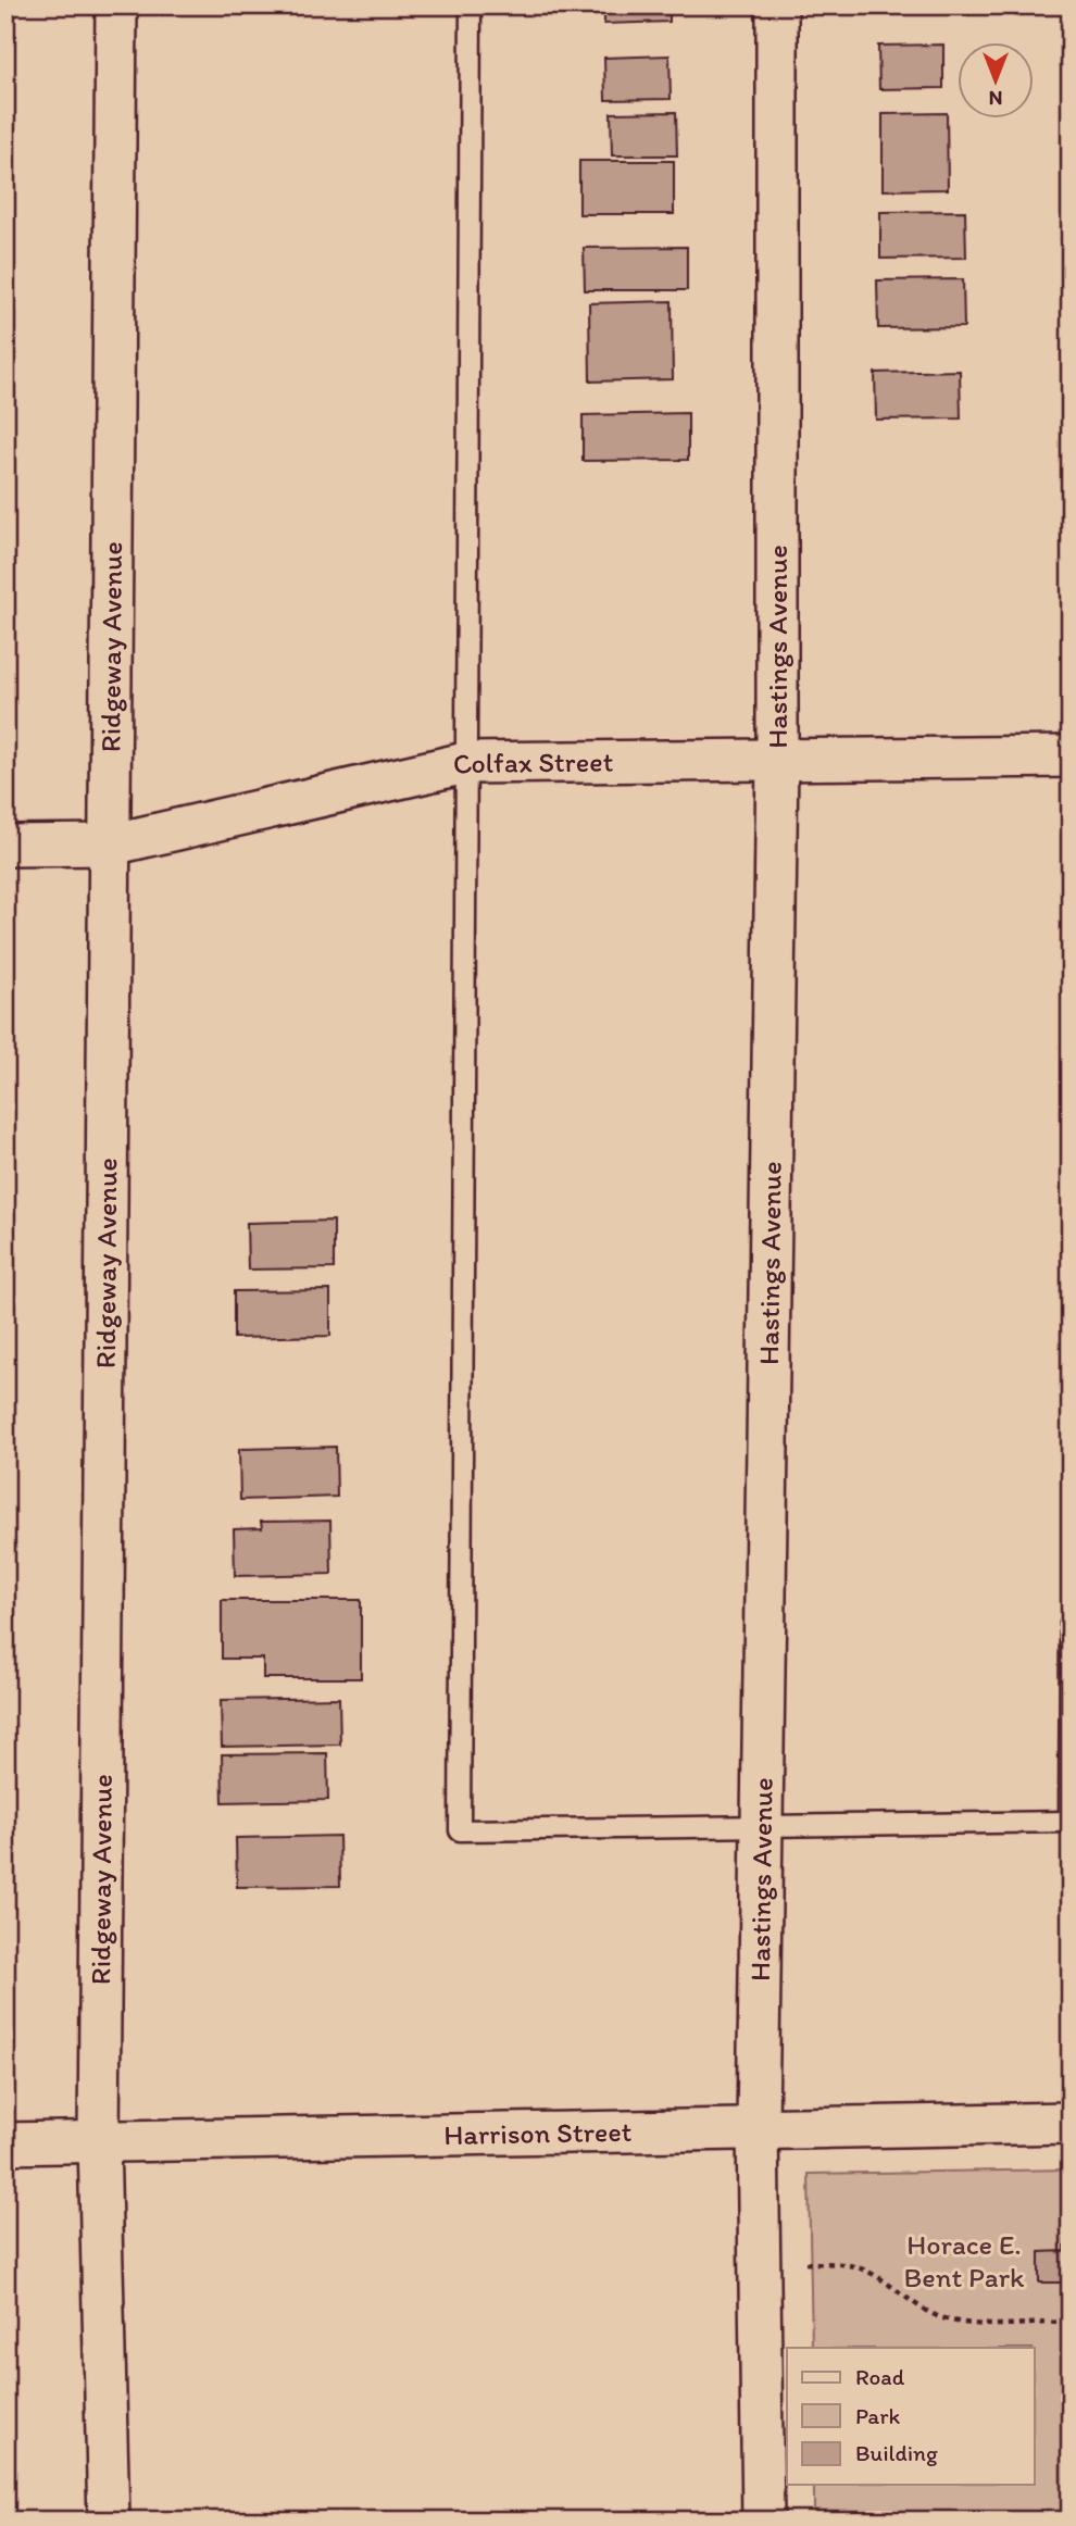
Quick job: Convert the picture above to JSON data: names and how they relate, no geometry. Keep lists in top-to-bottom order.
{
  "streets": {
    "street": [
      "Ridgeway Avenue",
      "Hastings Avenue",
      "Colfax Street",
      "Harrison Street"
    ]
  },
  "crossings": [
    ["Ridgeway Avenue", "Colfax Street"],
    ["Ridgeway Avenue", "Harrison Street"],
    ["Hastings Avenue", "Colfax Street"],
    ["Hastings Avenue", "Harrison Street"]
  ],
  "parks": ["Horace E. Bent Park"],
  "legend": ["Road", "Park", "Building"],
  "north": "bottom"
}
